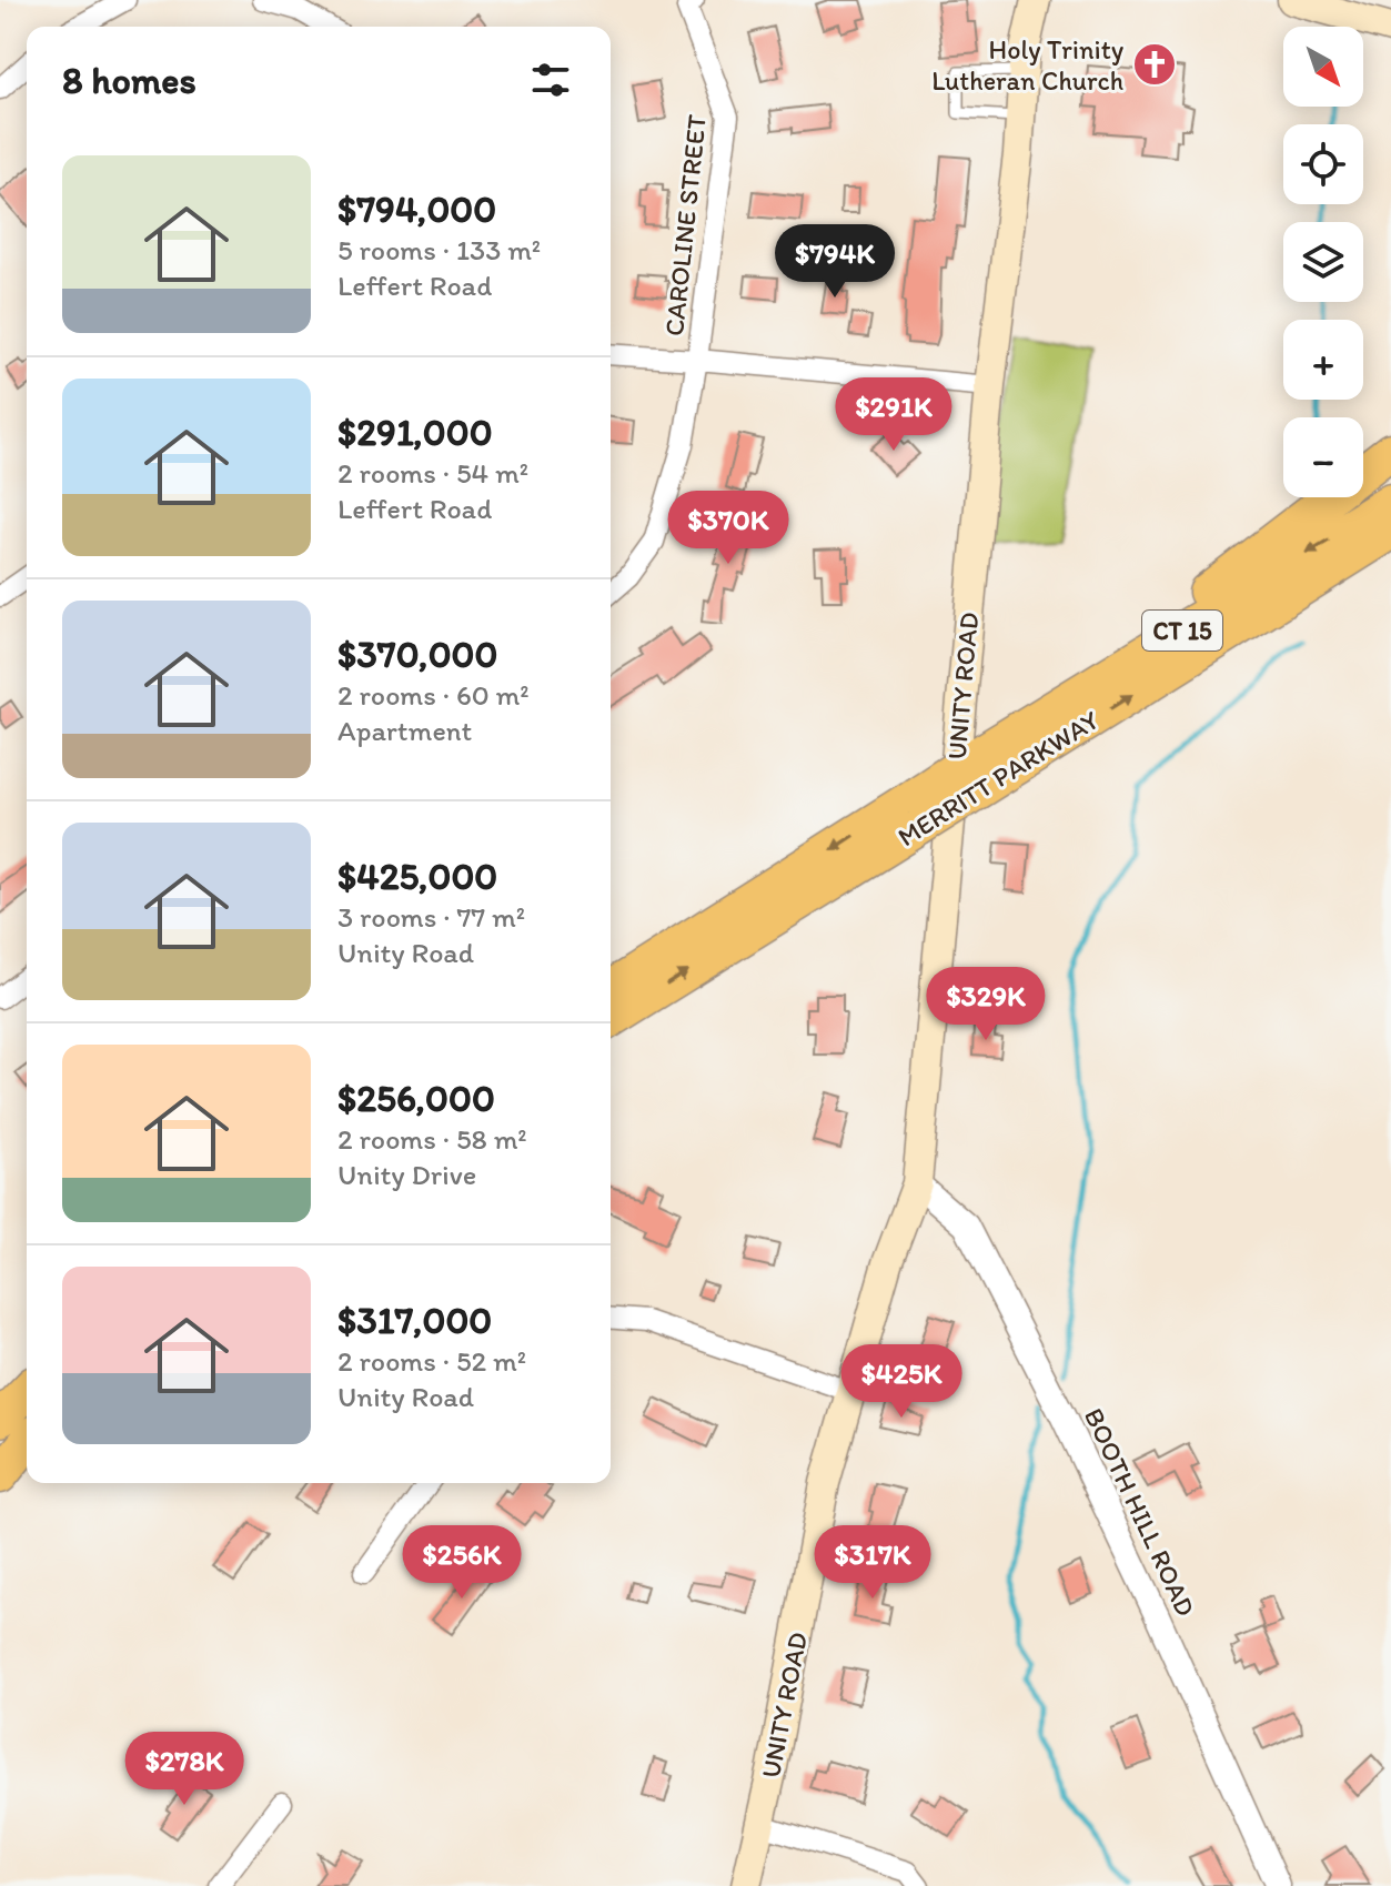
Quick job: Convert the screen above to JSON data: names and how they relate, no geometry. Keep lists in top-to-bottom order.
{
  "streets": {
    "highway": ["CT 15", "MERRITT PARKWAY"],
    "main road": ["UNITY ROAD"],
    "street": ["CAROLINE STREET", "BOOTH HILL ROAD"]
  },
  "crossings": [
    ["UNITY ROAD", "BOOTH HILL ROAD"]
  ],
  "places": {
    "church": ["Holy Trinity Lutheran Church"]
  },
  "north": "bottom right",
  "page": {
    "map_buttons": ["+", "−"],
    "heading": "8 homes",
    "list": [
      {
        "name": "$794,000",
        "note": "5 rooms · 133 m² · Leffert Road"
      },
      {
        "name": "$291,000",
        "note": "2 rooms · 54 m² · Leffert Road"
      },
      {
        "name": "$370,000",
        "note": "2 rooms · 60 m² · Apartment"
      },
      {
        "name": "$425,000",
        "note": "3 rooms · 77 m² · Unity Road"
      },
      {
        "name": "$256,000",
        "note": "2 rooms · 58 m² · Unity Drive"
      },
      {
        "name": "$317,000",
        "note": "2 rooms · 52 m² · Unity Road"
      }
    ],
    "price": [
      "$794K",
      "$291K",
      "$370K",
      "$329K",
      "$425K",
      "$256K",
      "$317K",
      "$278K"
    ]
  }
}
